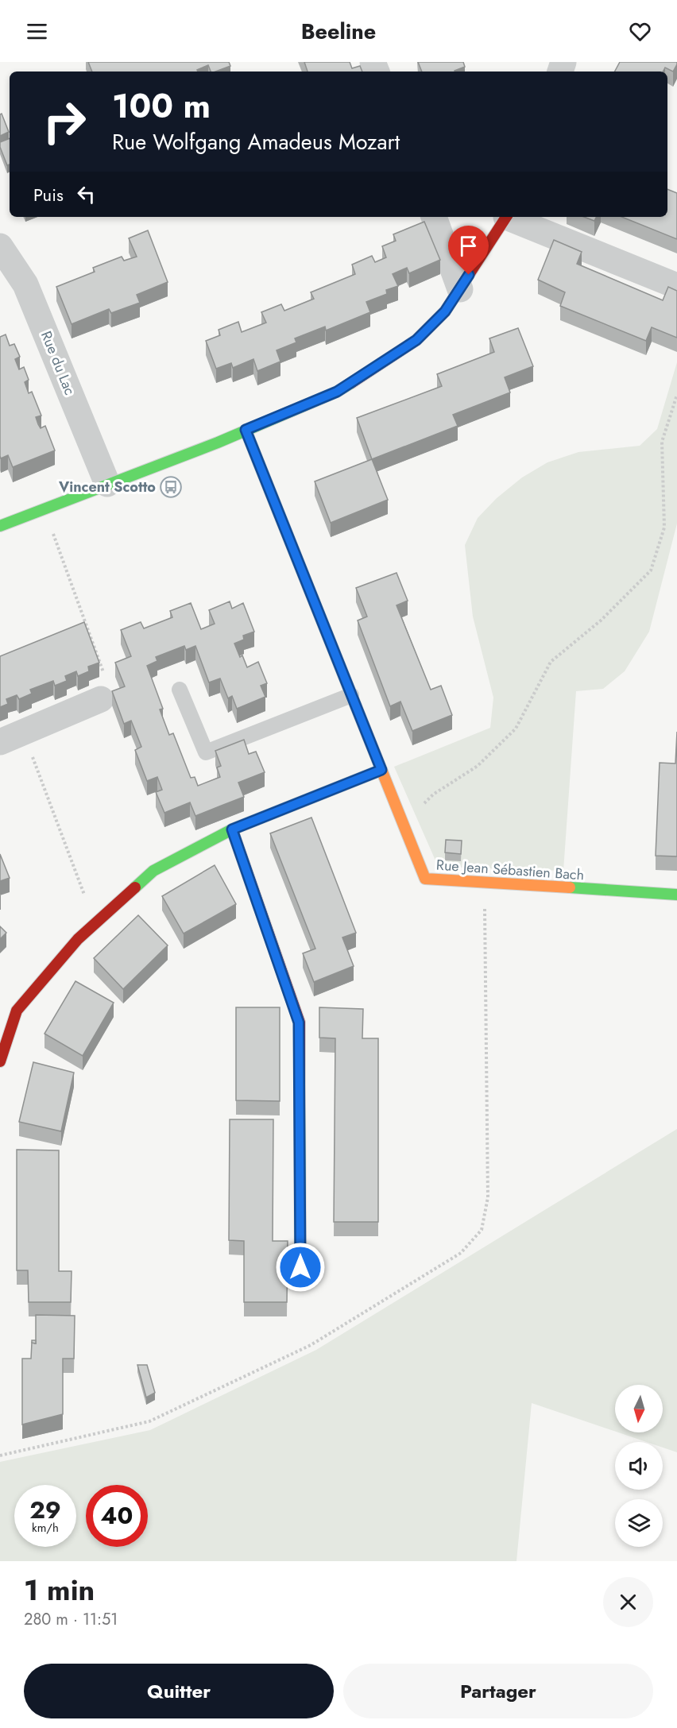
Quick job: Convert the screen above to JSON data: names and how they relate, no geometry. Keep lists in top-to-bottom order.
{
  "streets": {
    "street": ["Rue du Lac", "Rue Jean Sébastien Bach"]
  },
  "places": {
    "bus stop": ["Vincent Scotto"]
  },
  "north": "bottom",
  "page": {
    "header": "Beeline",
    "turn": ["100 m", "Rue Wolfgang Amadeus Mozart"],
    "then": "Puis",
    "speed": "29 km/h",
    "limit": "40",
    "heading": ["1 min", "280 m · 11:51"],
    "buttons": ["Quitter", "Partager"]
  }
}
